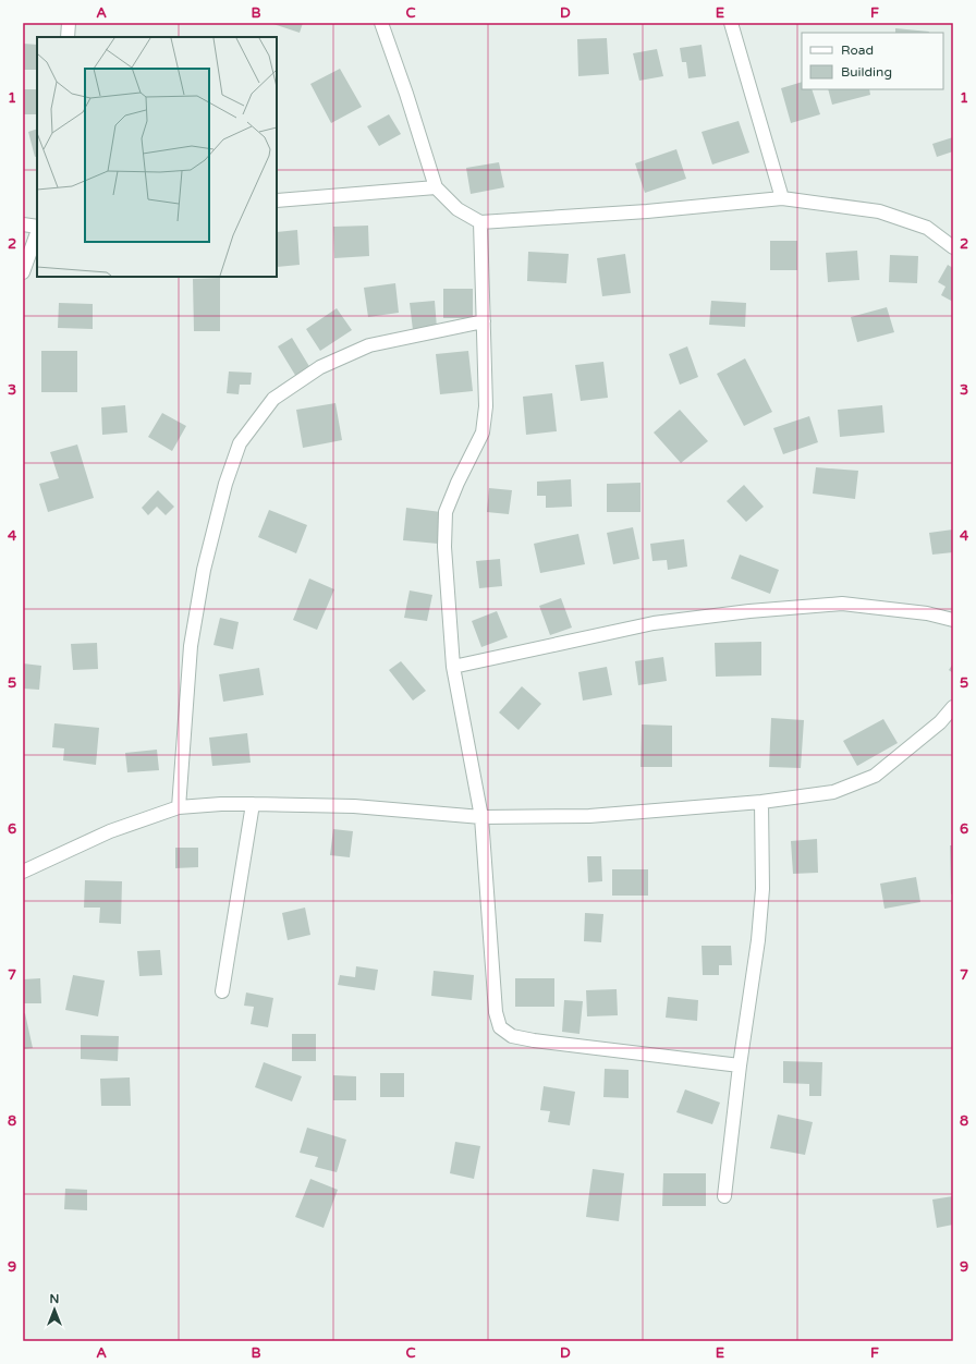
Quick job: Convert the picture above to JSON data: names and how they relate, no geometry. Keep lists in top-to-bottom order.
{
  "legend": ["Road", "Building"],
  "north": "top",
  "grid": {
    "columns": [
      "A",
      "B",
      "C",
      "D",
      "E",
      "F"
    ],
    "rows": [
      "1",
      "2",
      "3",
      "4",
      "5",
      "6",
      "7",
      "8",
      "9"
    ]
  }
}
